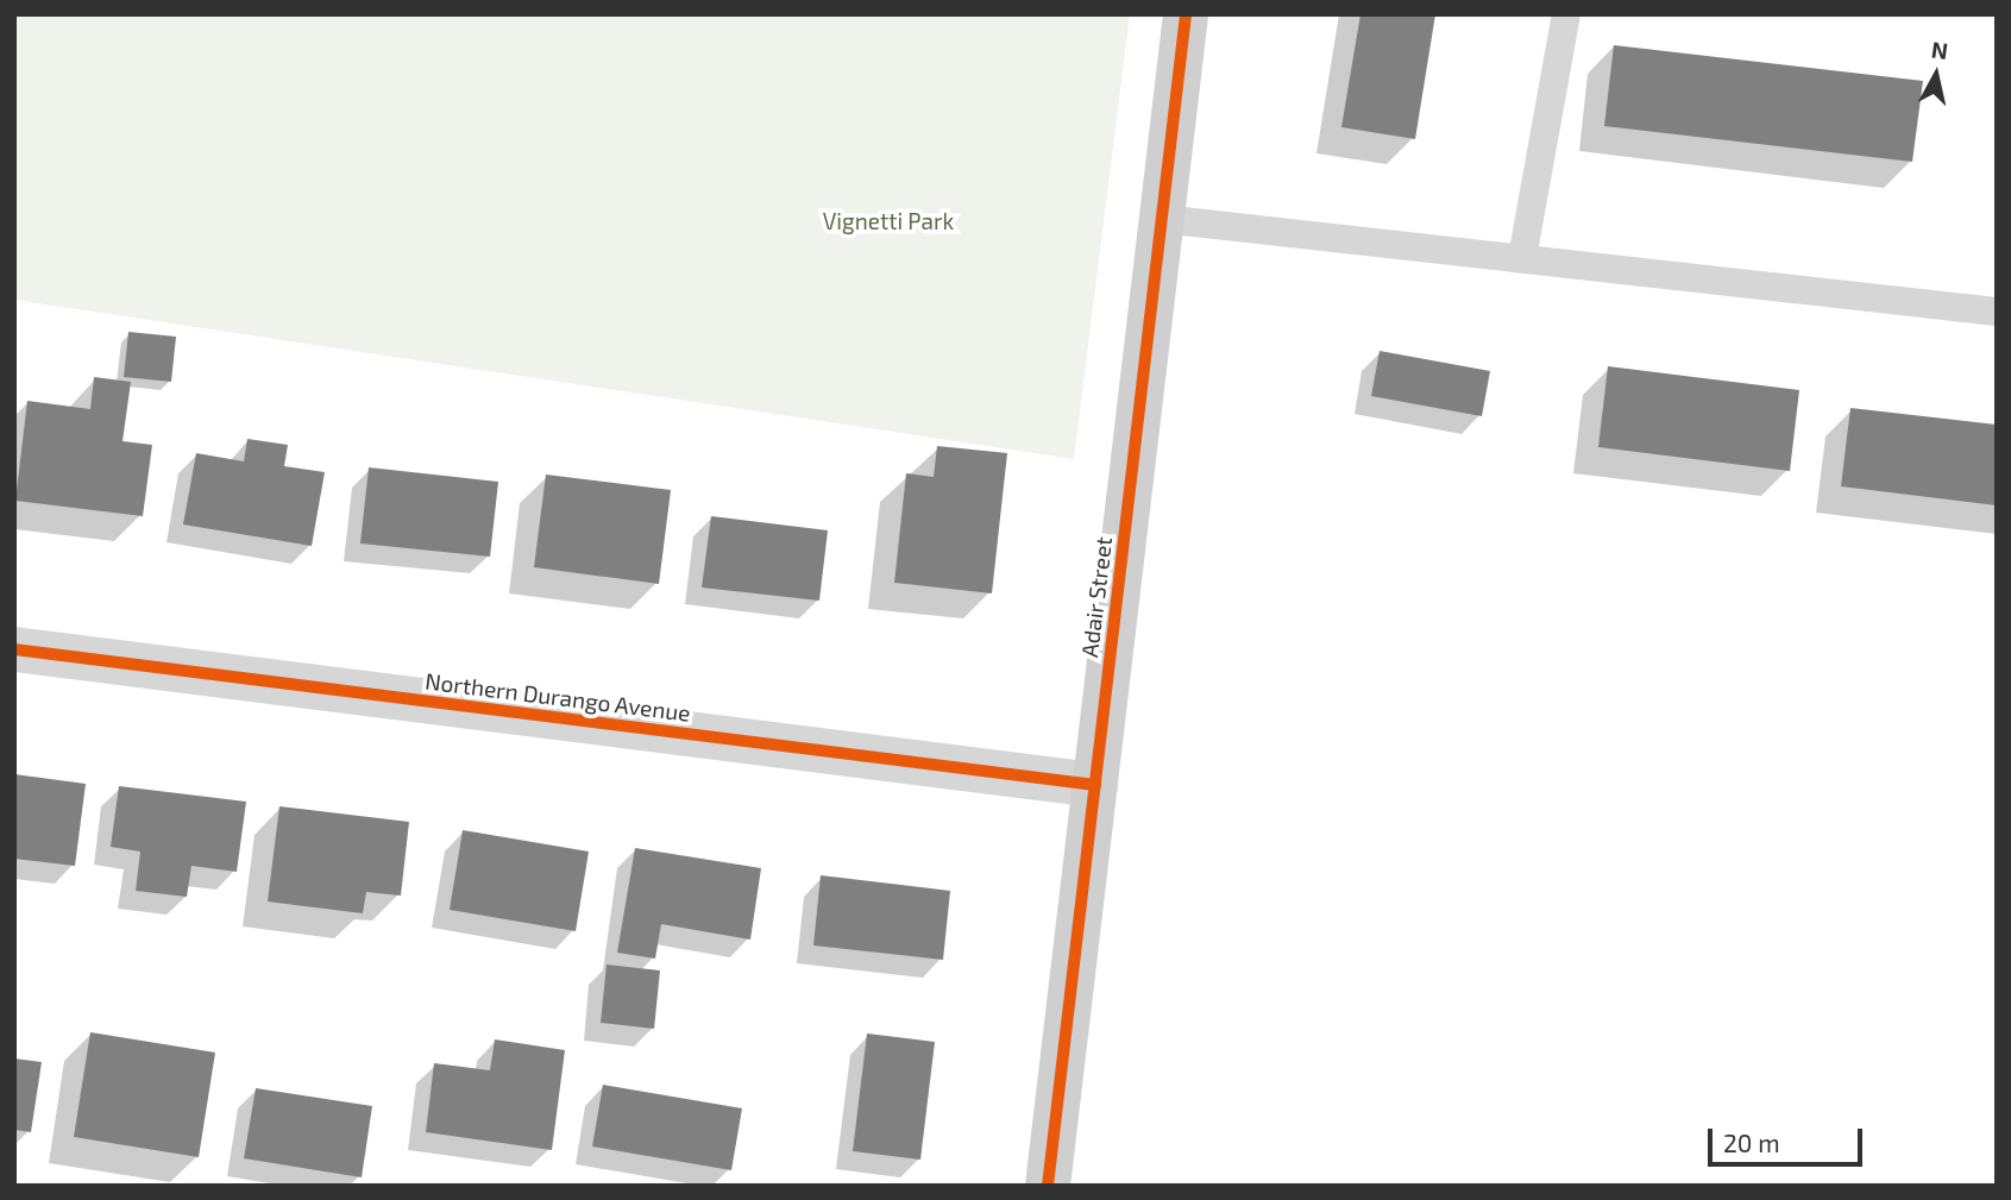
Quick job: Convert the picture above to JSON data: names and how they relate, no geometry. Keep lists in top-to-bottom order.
{
  "streets": {
    "street": ["Adair Street", "Northern Durango Avenue"]
  },
  "crossings": [
    ["Adair Street", "Northern Durango Avenue"]
  ],
  "parks": ["Vignetti Park"],
  "scale_bar": "20 m",
  "north": "top"
}
